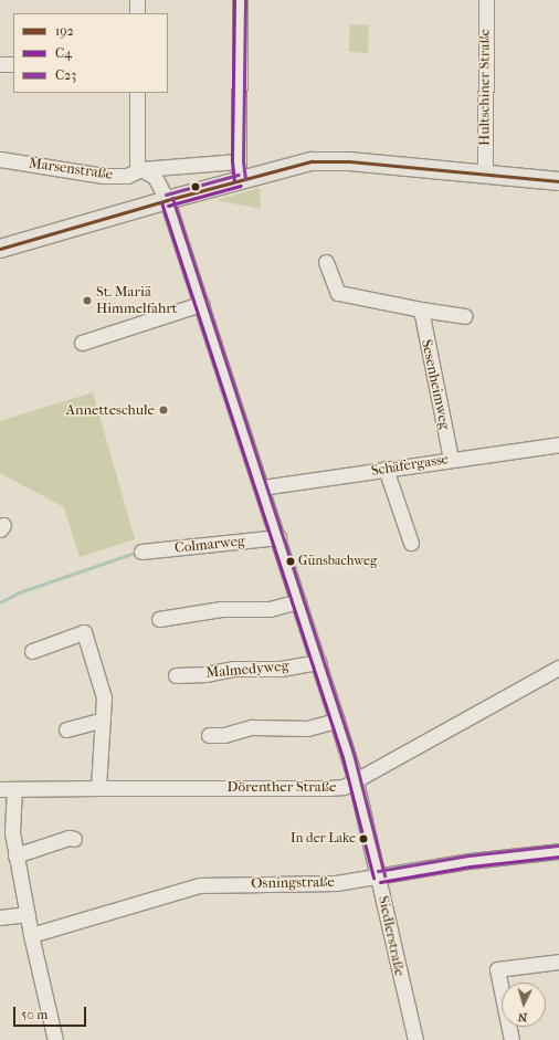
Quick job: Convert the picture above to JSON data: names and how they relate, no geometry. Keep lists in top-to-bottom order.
{
  "streets": {
    "street": [
      "Hultschiner Straße",
      "Marsenstraße",
      "Sesenheimweg",
      "Schäfergasse",
      "Colmarweg",
      "Malmedyweg",
      "Dörenther Straße",
      "Osningstraße",
      "Siedlerstraße"
    ]
  },
  "crossings": [
    ["Marsenstraße", "Siedlerstraße"],
    ["Sesenheimweg", "Schäfergasse"],
    ["Schäfergasse", "Siedlerstraße"],
    ["Colmarweg", "Siedlerstraße"],
    ["Malmedyweg", "Siedlerstraße"],
    ["Dörenther Straße", "Siedlerstraße"],
    ["Osningstraße", "Siedlerstraße"]
  ],
  "places": [
    "St. Mariä Himmelfahrt",
    "Annetteschule",
    "Günsbachweg",
    "In der Lake"
  ],
  "lines": ["transit line C4", "transit line C23", "transit line 192"],
  "legend": ["192", "C4", "C23"],
  "scale_bar": "50 m",
  "north": "bottom"
}
